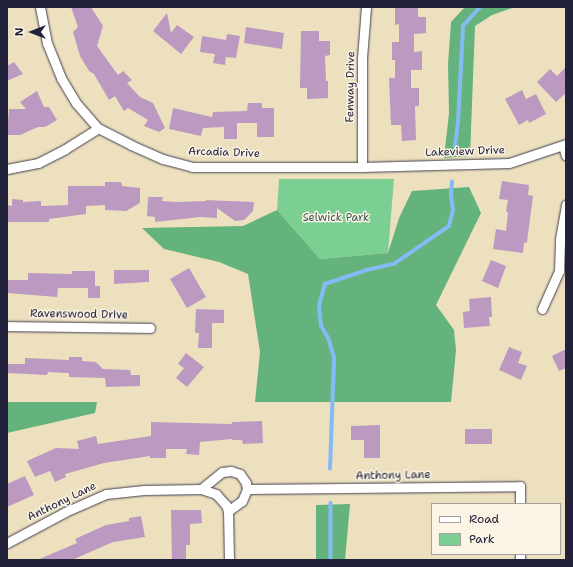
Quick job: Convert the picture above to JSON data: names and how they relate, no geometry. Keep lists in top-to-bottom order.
{
  "streets": {
    "street": [
      "Fenway Drive",
      "Lakeview Drive",
      "Arcadia Drive",
      "Ravenswood Drive",
      "Anthony Lane"
    ]
  },
  "crossings": [
    ["Fenway Drive", "Lakeview Drive"],
    ["Fenway Drive", "Arcadia Drive"],
    ["Lakeview Drive", "Arcadia Drive"]
  ],
  "parks": ["Selwick Park"],
  "legend": ["Road", "Park"],
  "north": "left"
}
